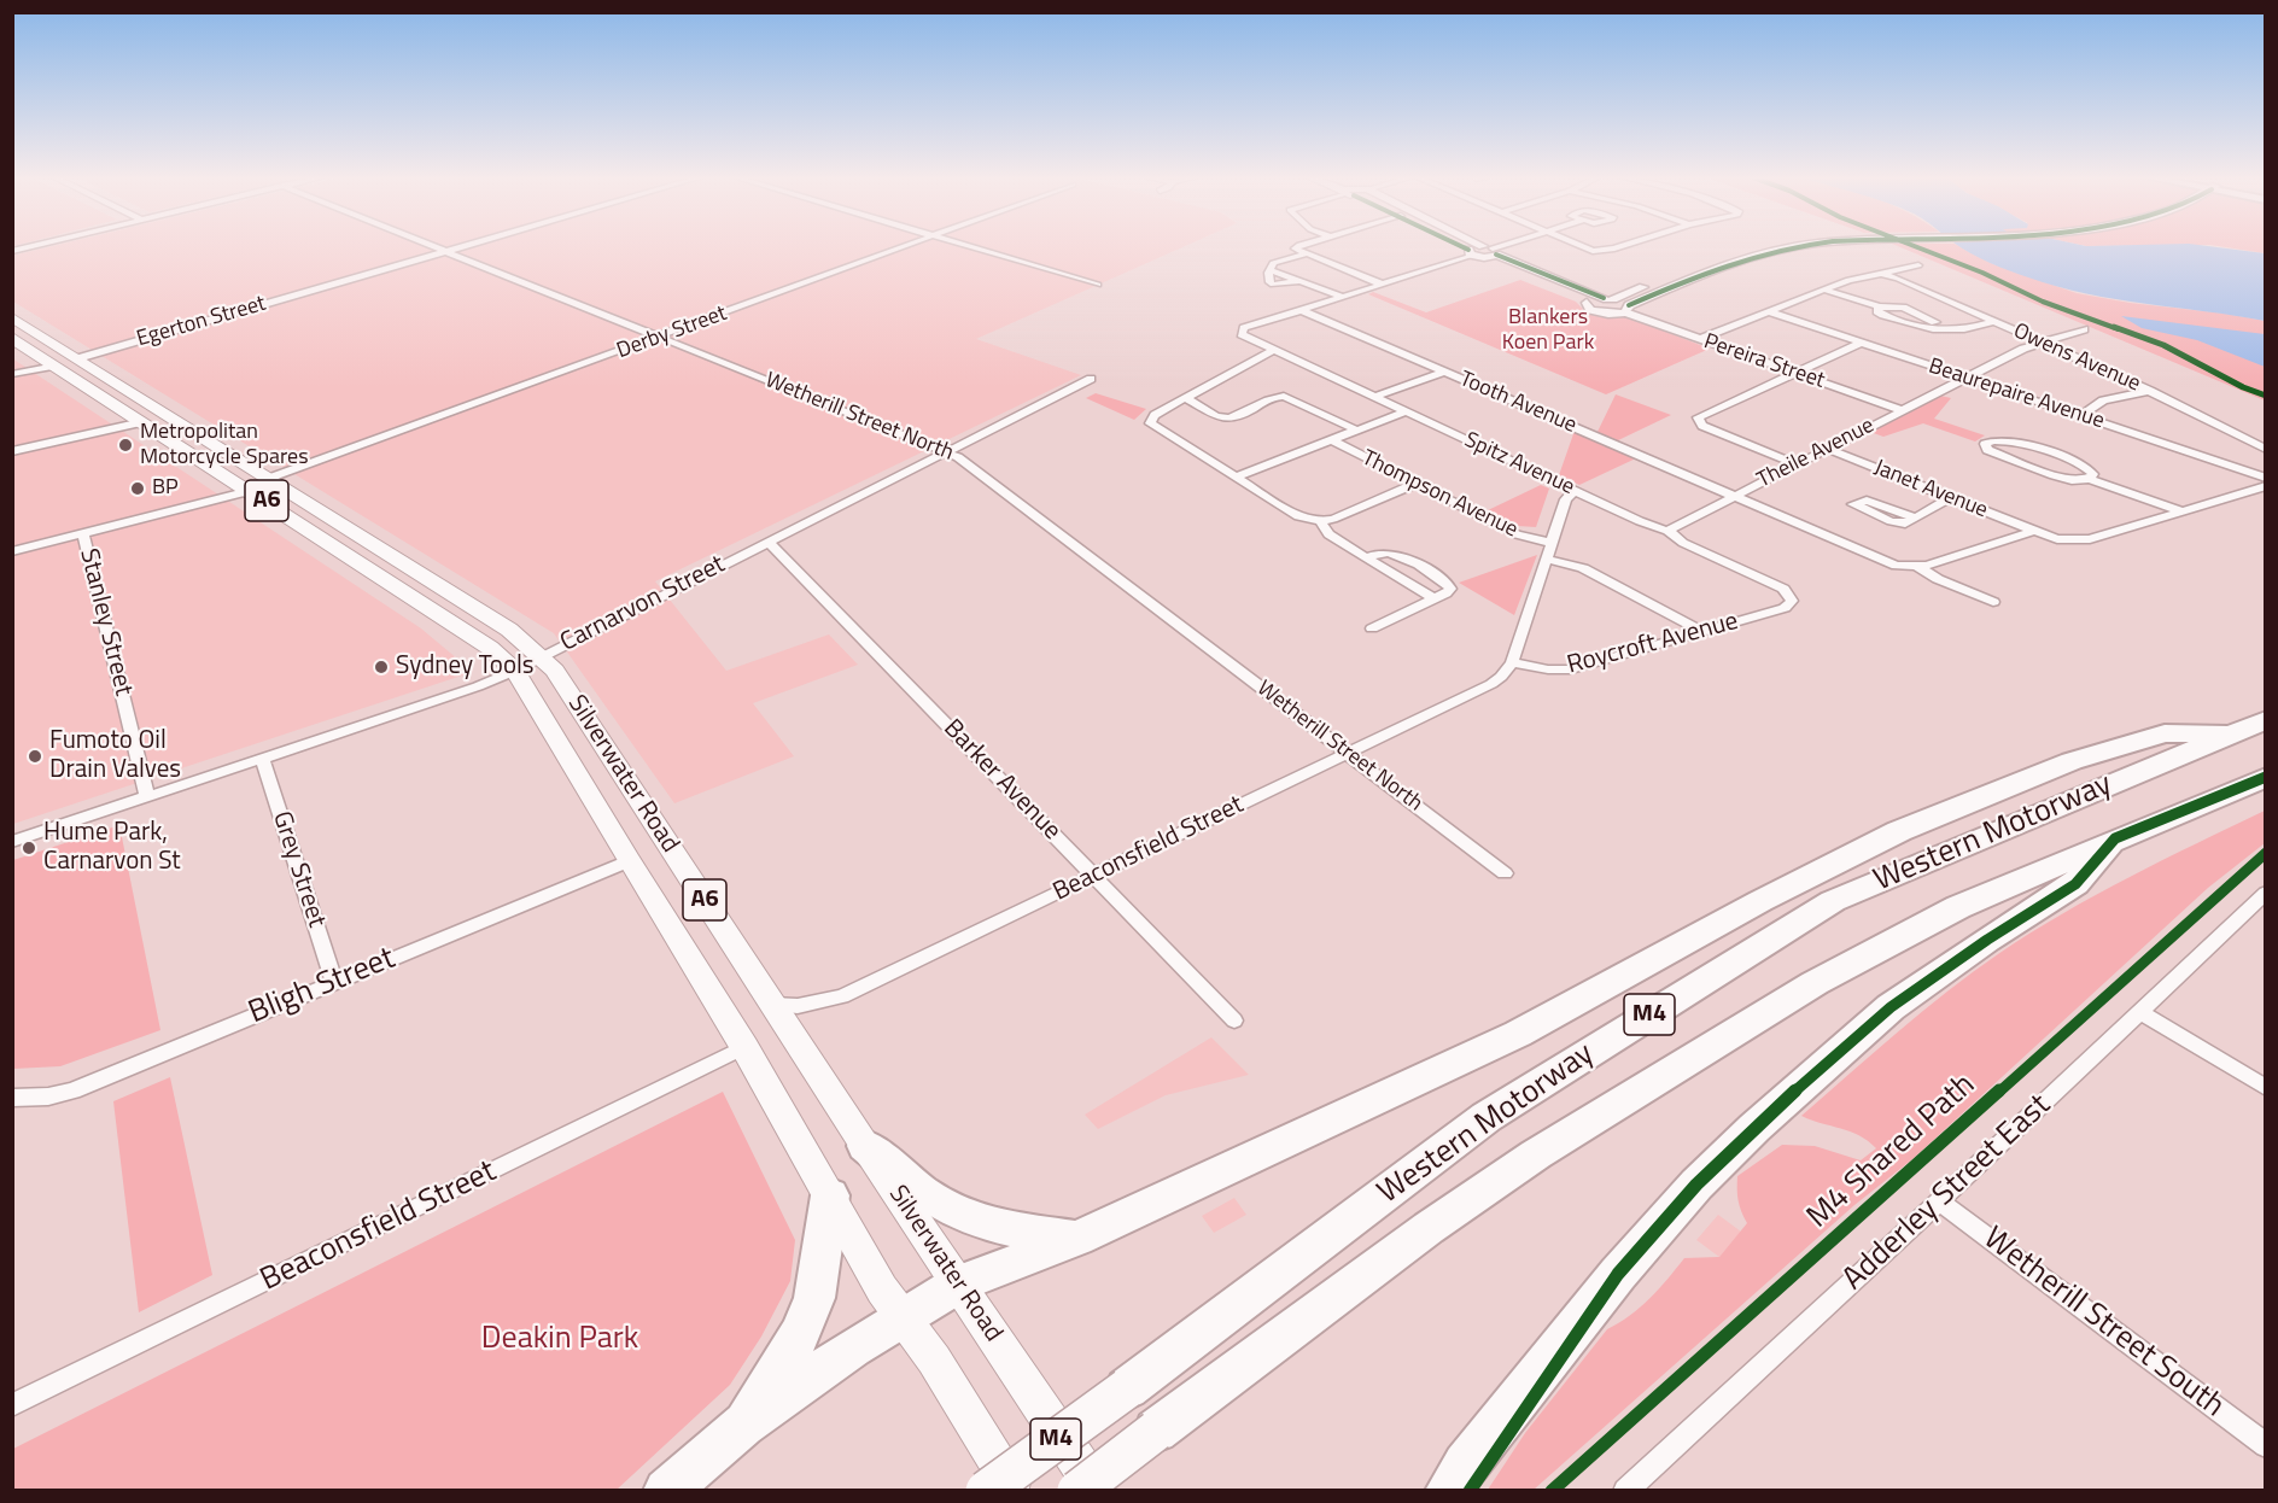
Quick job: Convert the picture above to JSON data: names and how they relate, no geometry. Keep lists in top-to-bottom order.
{
  "streets": {
    "highway": [
      "A6",
      "Silverwater Road",
      "Western Motorway",
      "M4"
    ],
    "street": [
      "Egerton Street",
      "Derby Street",
      "Owens Avenue",
      "Pereira Street",
      "Beaurepaire Avenue",
      "Tooth Avenue",
      "Wetherill Street North",
      "Theile Avenue",
      "Spitz Avenue",
      "Janet Avenue",
      "Thompson Avenue",
      "Carnarvon Street",
      "Stanley Street",
      "Roycroft Avenue",
      "Barker Avenue",
      "Beaconsfield Street",
      "Grey Street",
      "Bligh Street",
      "Adderley Street East",
      "Wetherill Street South"
    ],
    "cycle path": ["M4 Shared Path"]
  },
  "crossings": [
    ["Egerton Street", "Wetherill Street North"],
    ["Egerton Street", "Silverwater Road"],
    ["Derby Street", "Wetherill Street North"],
    ["Derby Street", "Silverwater Road"],
    ["Owens Avenue", "Theile Avenue"],
    ["Pereira Street", "Theile Avenue"],
    ["Beaurepaire Avenue", "Theile Avenue"],
    ["Tooth Avenue", "Theile Avenue"],
    ["Tooth Avenue", "Spitz Avenue"],
    ["Wetherill Street North", "Carnarvon Street"],
    ["Wetherill Street North", "Beaconsfield Street"],
    ["Theile Avenue", "Spitz Avenue"],
    ["Theile Avenue", "Janet Avenue"],
    ["Spitz Avenue", "Roycroft Avenue"],
    ["Carnarvon Street", "Stanley Street"],
    ["Carnarvon Street", "Silverwater Road"],
    ["Carnarvon Street", "Barker Avenue"],
    ["Carnarvon Street", "Grey Street"],
    ["Roycroft Avenue", "Beaconsfield Street"],
    ["Silverwater Road", "Beaconsfield Street"],
    ["Silverwater Road", "Bligh Street"],
    ["Barker Avenue", "Beaconsfield Street"],
    ["Grey Street", "Bligh Street"],
    ["Adderley Street East", "Wetherill Street South"]
  ],
  "parks": ["Blankers Koen Park", "Deakin Park"],
  "places": [
    "Metropolitan Motorcycle Spares",
    "BP",
    "Sydney Tools",
    "Fumoto Oil Drain Valves",
    "Hume Park, Carnarvon St"
  ]
}
